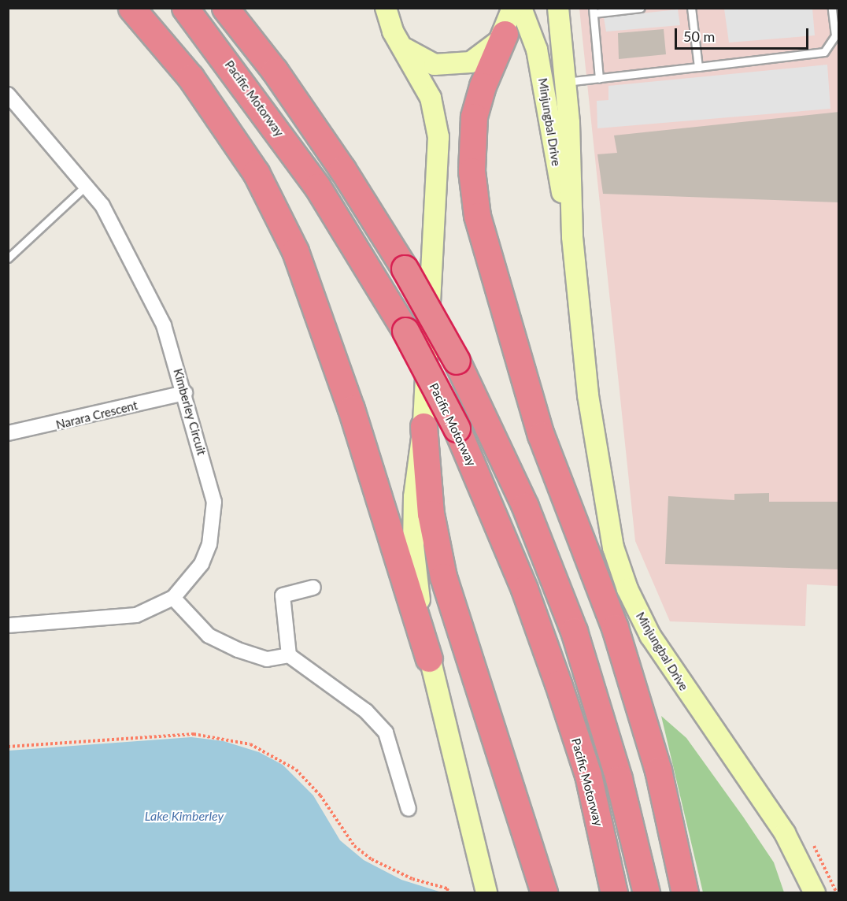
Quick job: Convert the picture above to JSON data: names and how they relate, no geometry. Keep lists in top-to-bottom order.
{
  "streets": {
    "highway": ["Pacific Motorway"],
    "street": ["Minjungbal Drive", "Kimberley Circuit", "Narara Crescent"]
  },
  "crossings": [
    ["Kimberley Circuit", "Narara Crescent"]
  ],
  "water": ["Lake Kimberley"],
  "scale_bar": "50 m"
}
